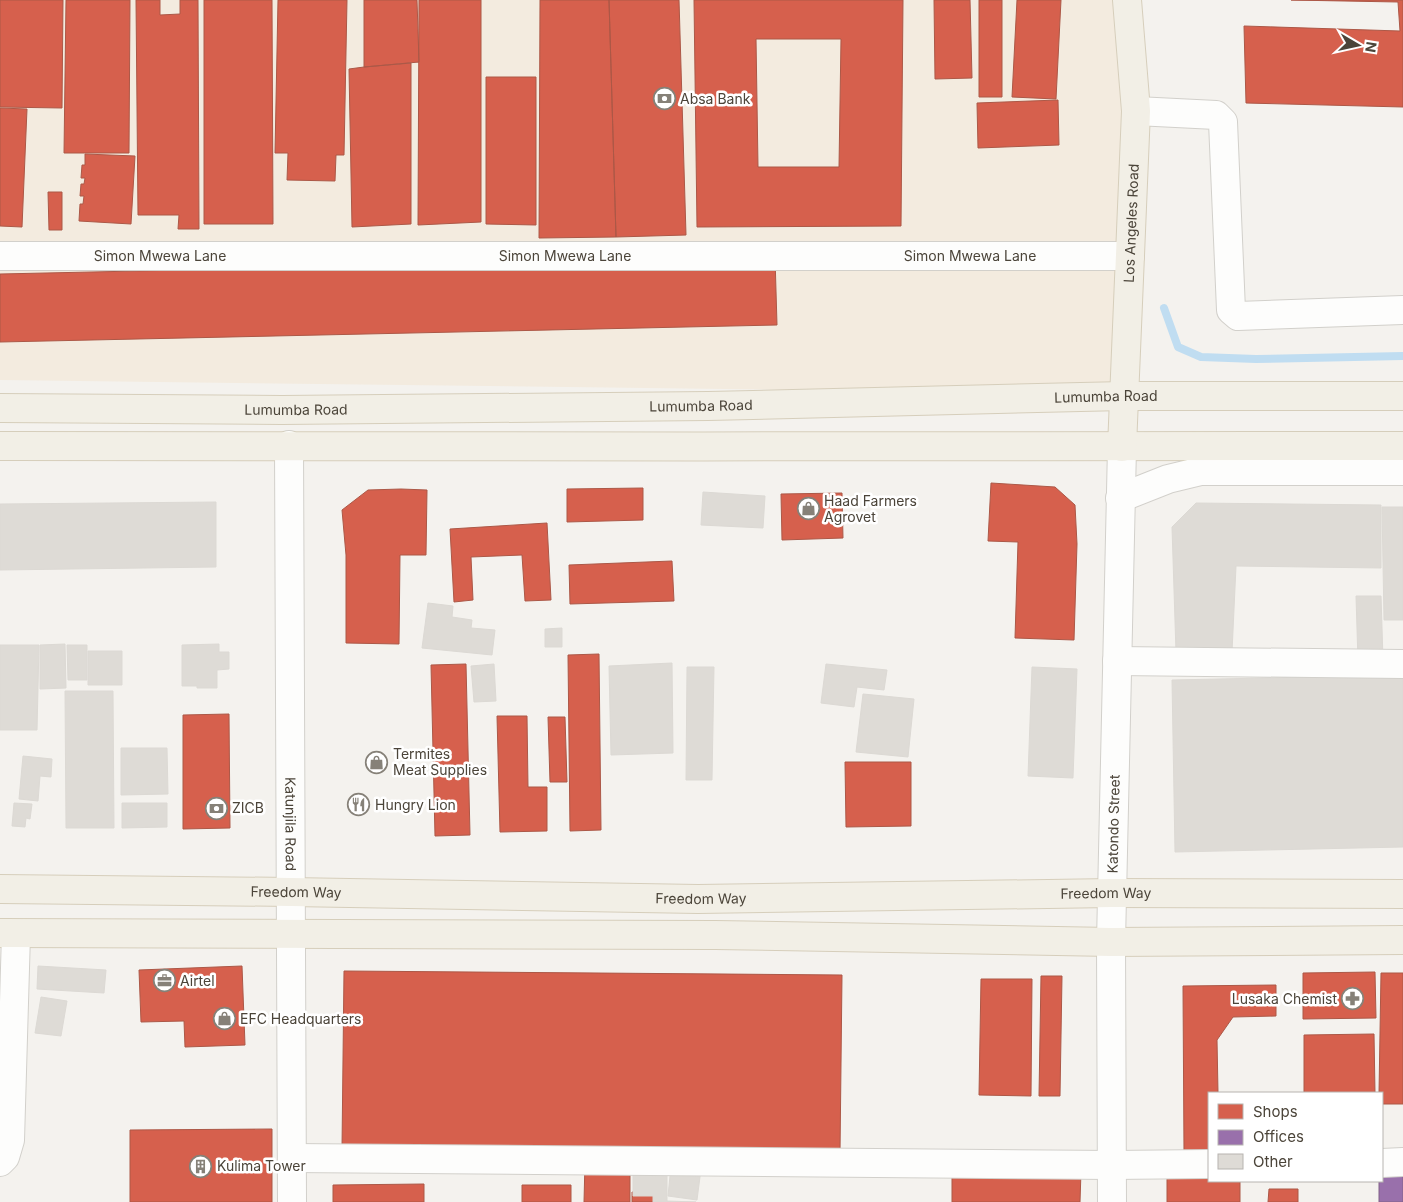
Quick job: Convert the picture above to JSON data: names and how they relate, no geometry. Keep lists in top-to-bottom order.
{
  "streets": {
    "main road": ["Los Angeles Road", "Lumumba Road", "Freedom Way"],
    "street": ["Simon Mwewa Lane", "Katunjila Road", "Katondo Street"]
  },
  "crossings": [
    ["Los Angeles Road", "Simon Mwewa Lane"],
    ["Los Angeles Road", "Lumumba Road"],
    ["Los Angeles Road", "Katondo Street"],
    ["Katunjila Road", "Freedom Way"],
    ["Katondo Street", "Freedom Way"]
  ],
  "places": {
    "bank": ["Absa Bank", "ZICB"],
    "shop": ["Haad Farmers Agrovet", "Termites Meat Supplies", "EFC Headquarters"],
    "restaurant": ["Hungry Lion"],
    "office": ["Airtel"],
    "pharmacy": ["Lusaka Chemist"],
    "building": ["Kulima Tower"]
  },
  "legend": ["Shops", "Offices", "Other"],
  "north": "right"
}
